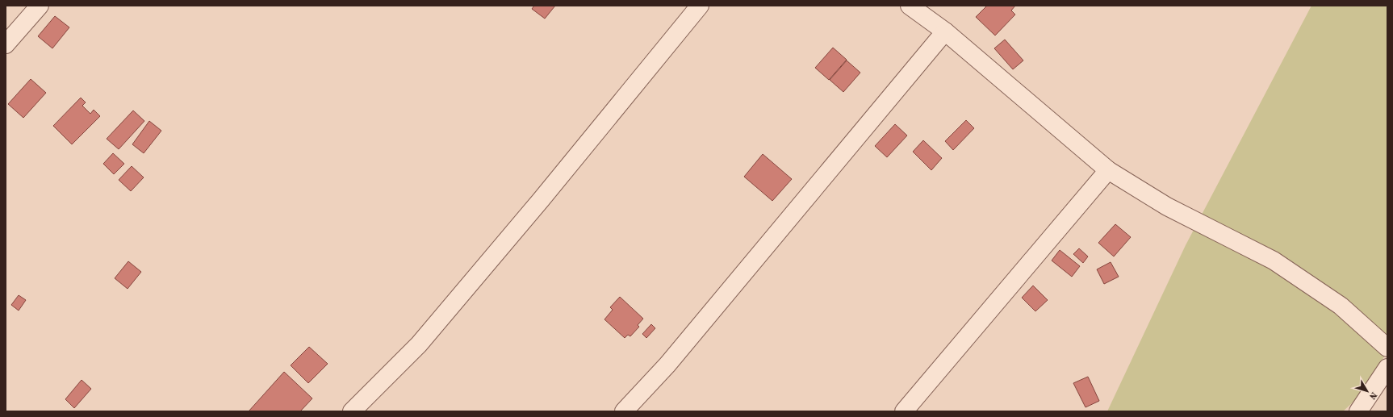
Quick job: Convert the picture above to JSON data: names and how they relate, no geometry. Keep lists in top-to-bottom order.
{
  "north": "bottom right"
}
